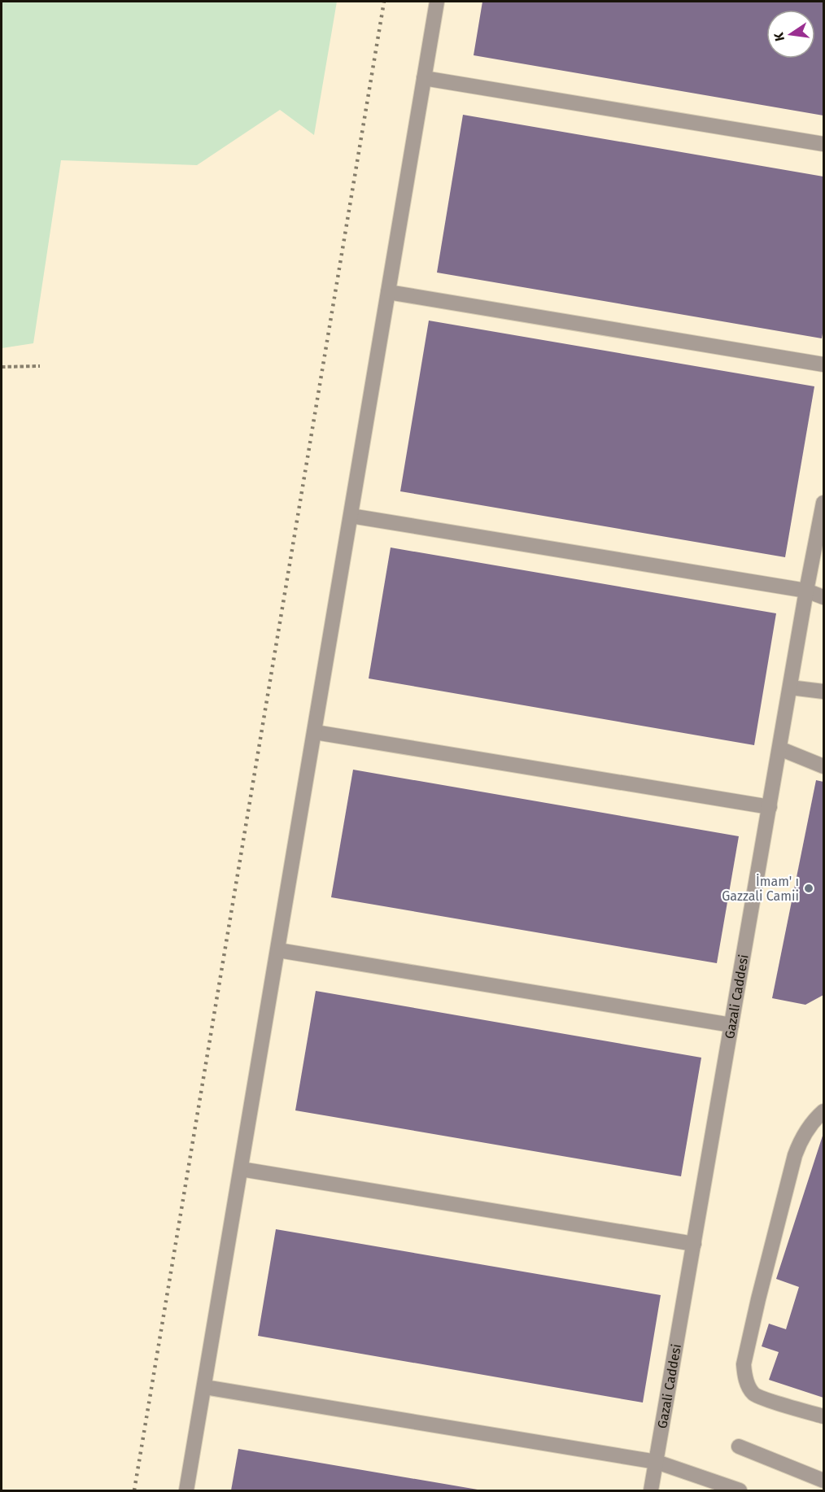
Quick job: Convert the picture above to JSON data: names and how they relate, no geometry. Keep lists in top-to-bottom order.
{
  "streets": {
    "street": ["Gazali Caddesi"]
  },
  "places": ["İmam' ı Gazzali Camii"],
  "north": "left"
}
